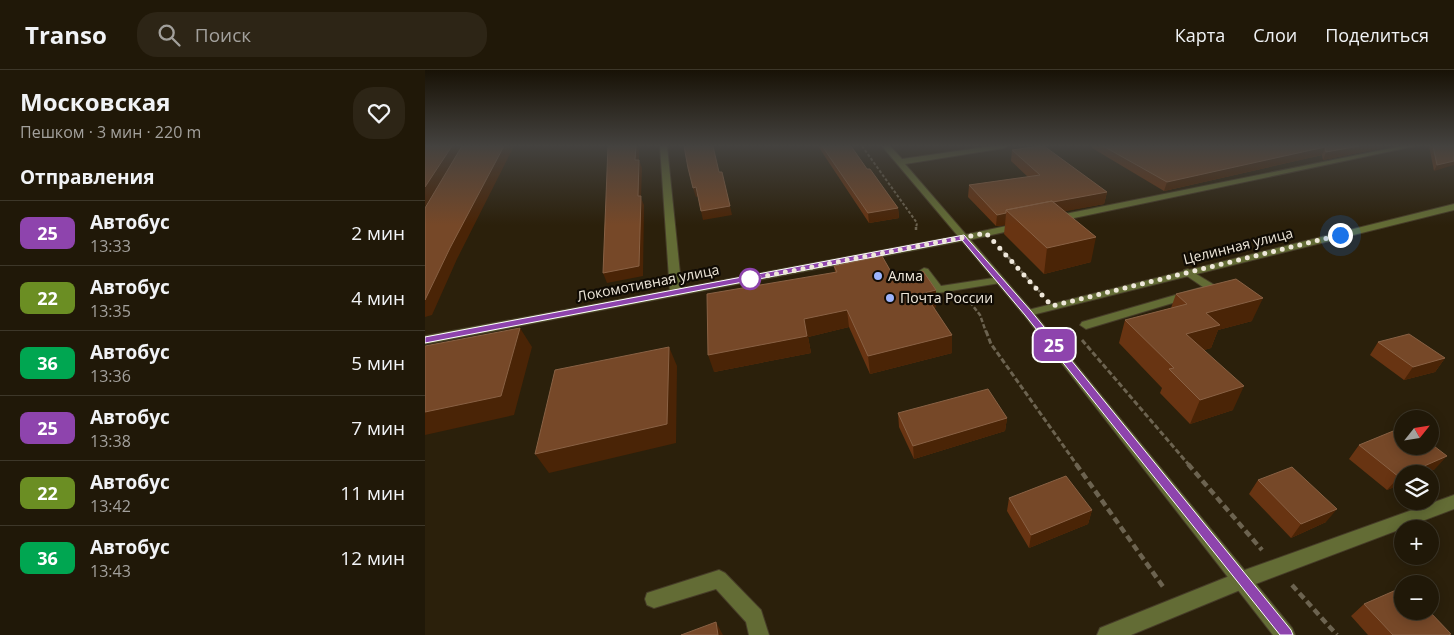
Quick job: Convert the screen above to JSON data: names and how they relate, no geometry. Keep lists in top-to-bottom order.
{
  "streets": {
    "street": ["Целинная улица", "Локомотивная улица"]
  },
  "places": ["Алма", "Почта России"],
  "lines": ["bus line 25"],
  "north": "top right",
  "page": {
    "header": "Transo",
    "search": "Поиск",
    "nav": ["Карта", "Слои", "Поделиться"],
    "heading": [
      ["Московская", "Пешком · 3 мин · 220 m"],
      "Отправления"
    ],
    "on_map": "25",
    "list": [
      {
        "mark": "25",
        "name": "Автобус",
        "note": "13:33",
        "value": "2 мин"
      },
      {
        "mark": "22",
        "name": "Автобус",
        "note": "13:35",
        "value": "4 мин"
      },
      {
        "mark": "36",
        "name": "Автобус",
        "note": "13:36",
        "value": "5 мин"
      },
      {
        "mark": "25",
        "name": "Автобус",
        "note": "13:38",
        "value": "7 мин"
      },
      {
        "mark": "22",
        "name": "Автобус",
        "note": "13:42",
        "value": "11 мин"
      },
      {
        "mark": "36",
        "name": "Автобус",
        "note": "13:43",
        "value": "12 мин"
      }
    ],
    "map_buttons": ["+", "−"]
  }
}
